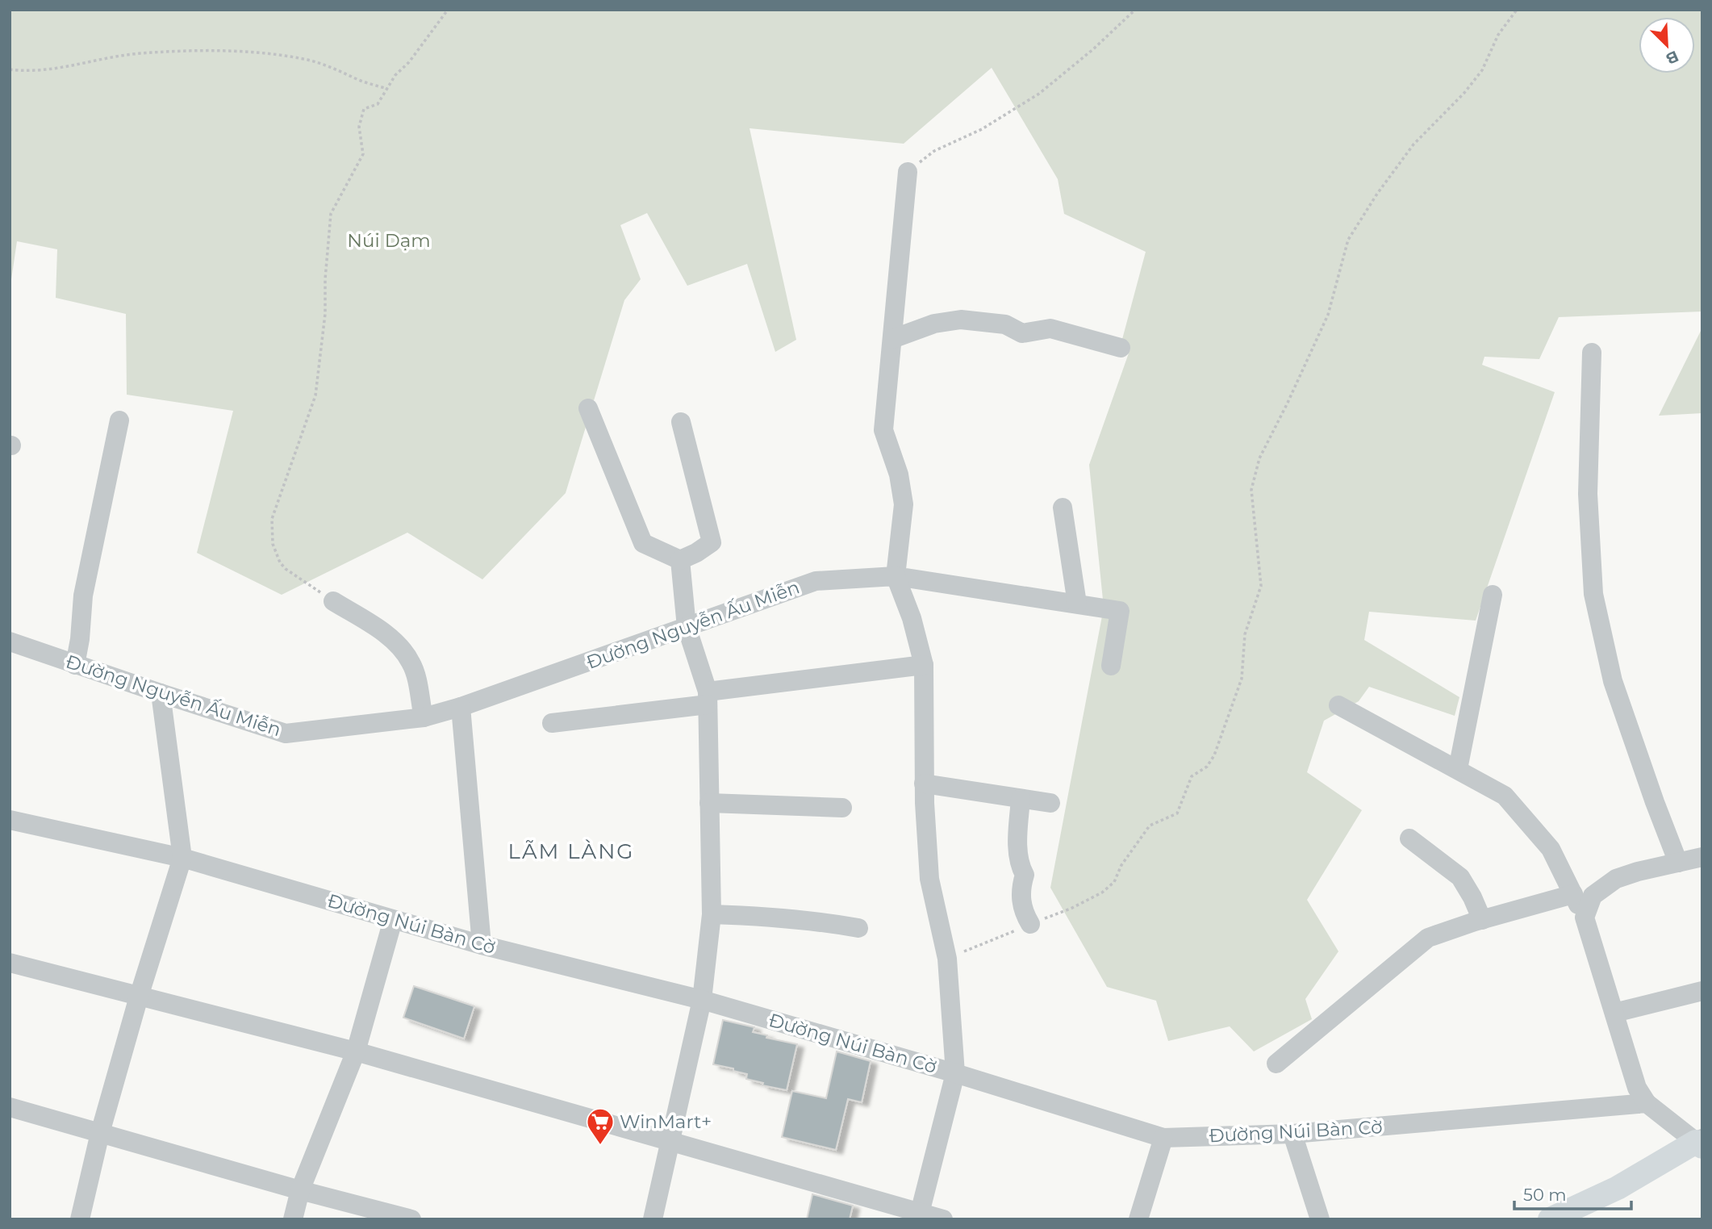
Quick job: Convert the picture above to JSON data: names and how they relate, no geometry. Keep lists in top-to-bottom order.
{
  "streets": {
    "street": ["Đường Nguyễn Ấu Miễn", "Đường Núi Bàn Cờ"]
  },
  "districts": ["LÃM LÀNG"],
  "parks": ["Núi Dạm"],
  "places": {
    "supermarket": ["WinMart+"]
  },
  "scale_bar": "50 m",
  "north": "bottom right"
}
